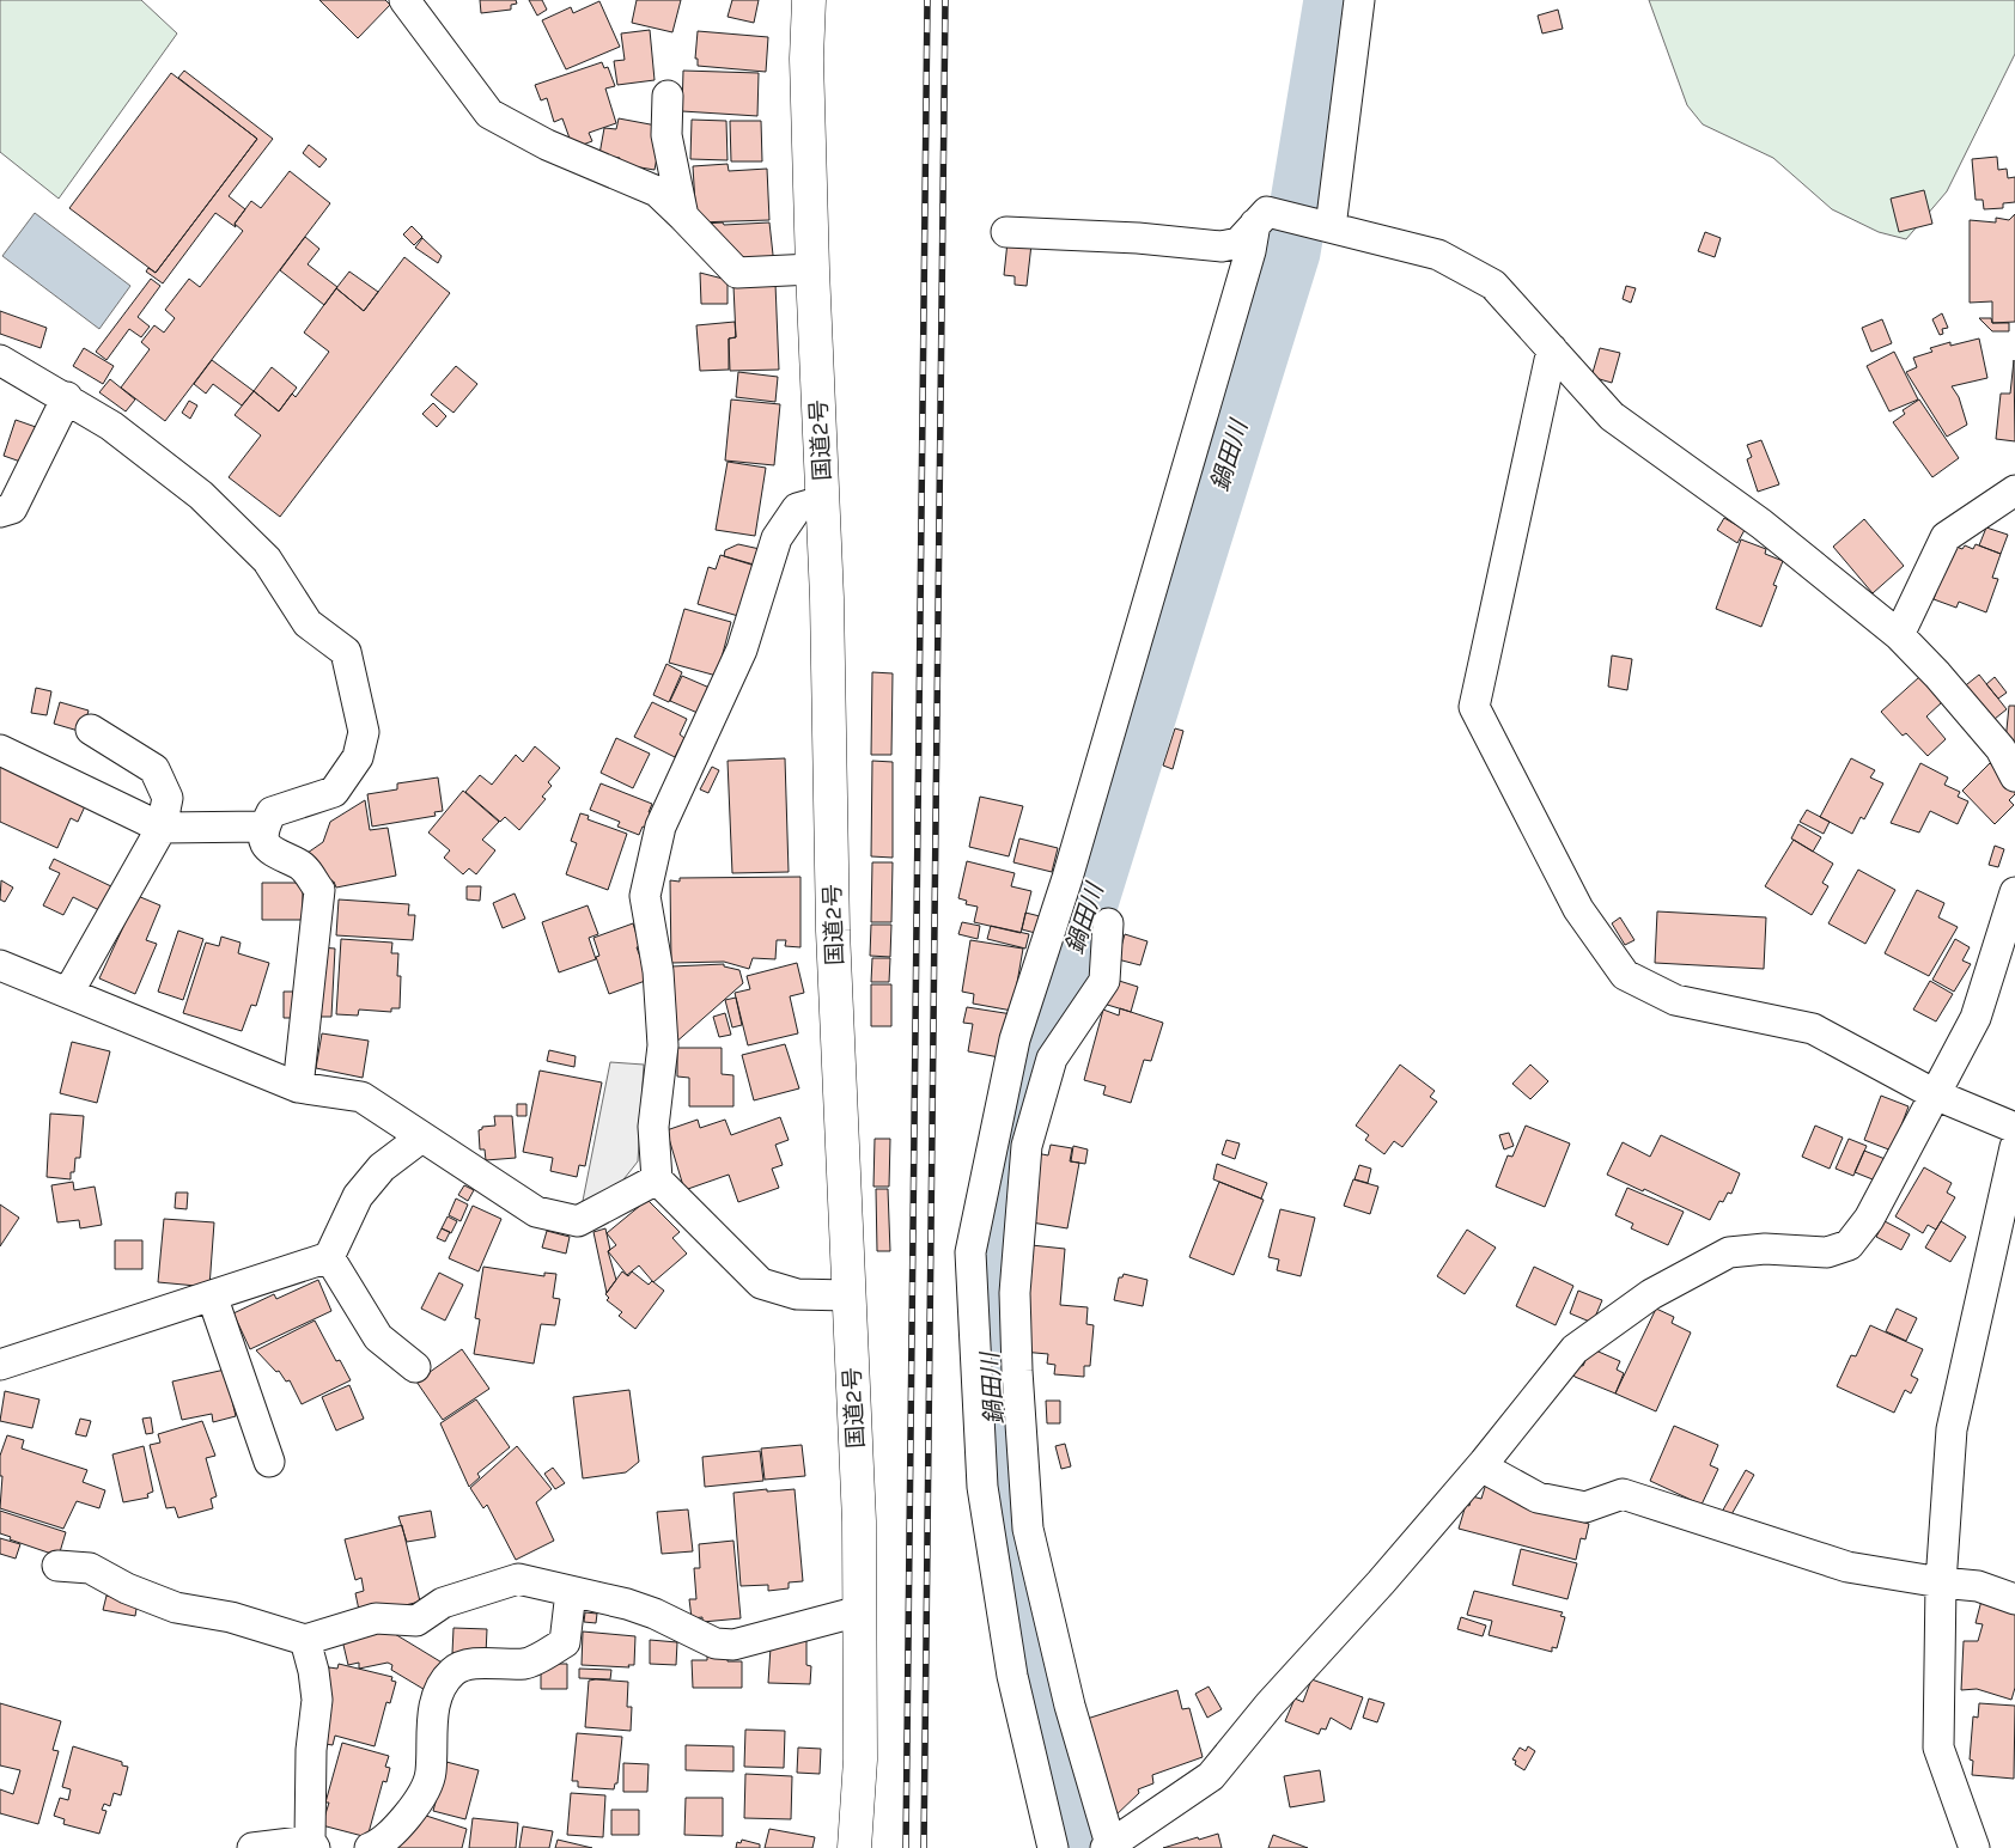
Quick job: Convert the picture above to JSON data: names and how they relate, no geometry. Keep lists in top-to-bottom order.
{
  "streets": {
    "highway": ["国道2号"]
  },
  "water": ["鍋田川"]
}
